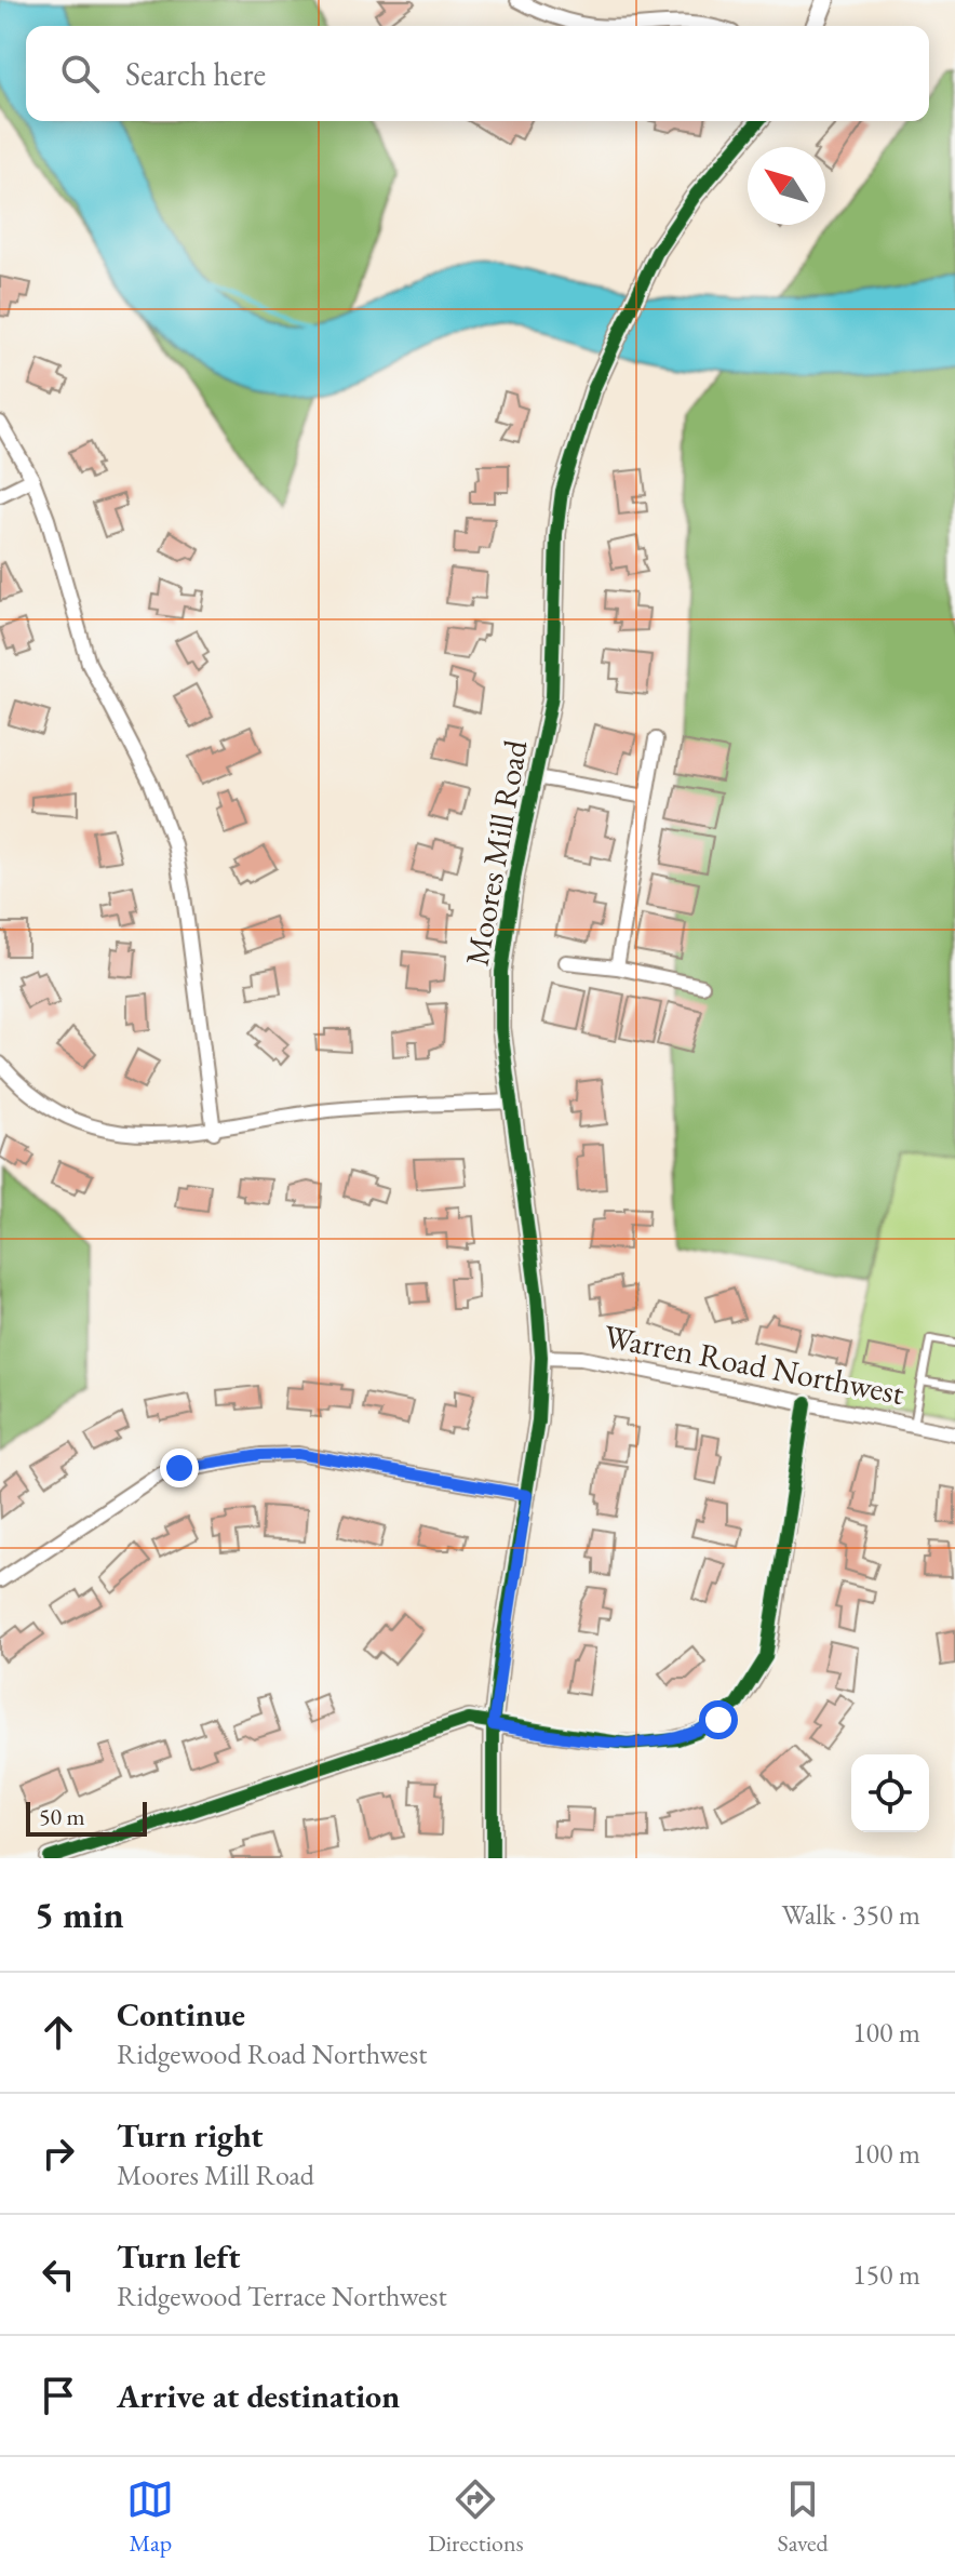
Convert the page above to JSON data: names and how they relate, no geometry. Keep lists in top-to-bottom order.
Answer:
{
  "streets": {
    "street": ["Moores Mill Road", "Warren Road Northwest"]
  },
  "crossings": [
    ["Moores Mill Road", "Warren Road Northwest"]
  ],
  "scale_bar": "50 m",
  "north": "top left",
  "page": {
    "search": "Search here",
    "scale": "50 m",
    "heading": ["5 min", "Walk · 350 m"],
    "list": [
      ["Continue", "Ridgewood Road Northwest", "100 m"],
      ["Turn right", "Moores Mill Road", "100 m"],
      ["Turn left", "Ridgewood Terrace Northwest", "150 m"],
      "Arrive at destination"
    ],
    "nav": ["Map", "Directions", "Saved"]
  }
}
